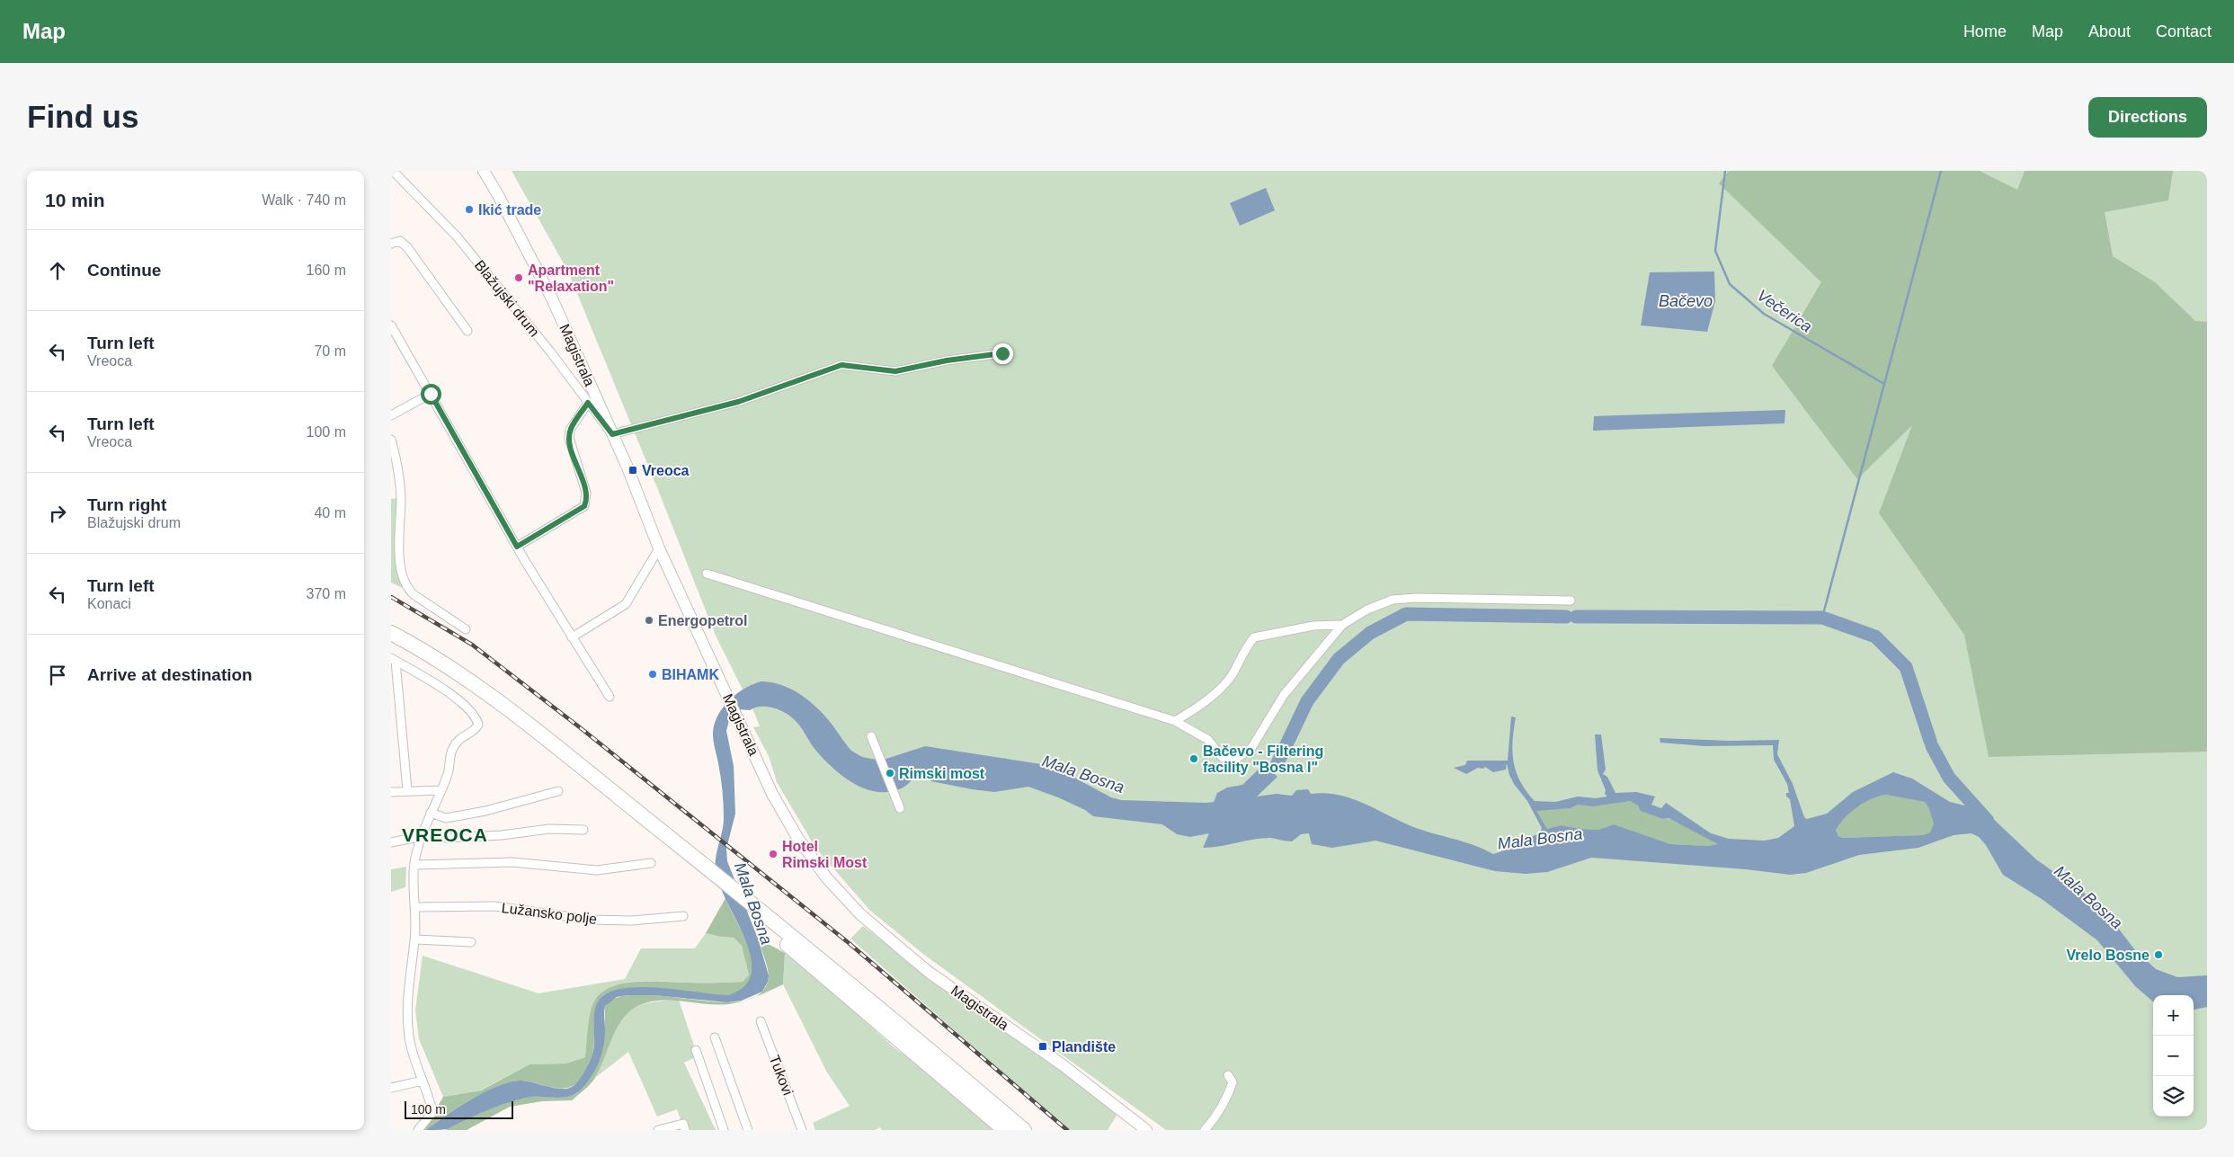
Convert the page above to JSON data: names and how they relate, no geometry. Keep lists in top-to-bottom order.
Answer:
{
  "streets": {
    "main road": ["Magistrala"],
    "street": ["Blažujski drum", "Lužansko polje", "Tukovi"]
  },
  "crossings": [
    ["Blažujski drum", "Magistrala"]
  ],
  "districts": ["VREOCA"],
  "water": ["Bačevo", "Večerica", "Mala Bosna"],
  "places": {
    "other": [
      "Ikić trade",
      "Apartment \"Relaxation\"",
      "Energopetrol",
      "BIHAMK",
      "Bačevo - Filtering facility \"Bosna I\"",
      "Rimski most",
      "Hotel Rimski Most",
      "Vrelo Bosne"
    ],
    "transit": ["Vreoca", "Plandište"]
  },
  "scale_bar": "100 m",
  "page": {
    "header": "Map",
    "nav": [
      "Home",
      "Map",
      "About",
      "Contact"
    ],
    "buttons": "Directions",
    "title": "Find us",
    "heading": ["10 min", "Walk · 740 m"],
    "list": [
      ["Continue", "160 m"],
      ["Turn left", "Vreoca", "70 m"],
      ["Turn left", "Vreoca", "100 m"],
      ["Turn right", "Blažujski drum", "40 m"],
      ["Turn left", "Konaci", "370 m"],
      "Arrive at destination"
    ],
    "map_buttons": ["+", "−"],
    "scale": "100 m"
  }
}
